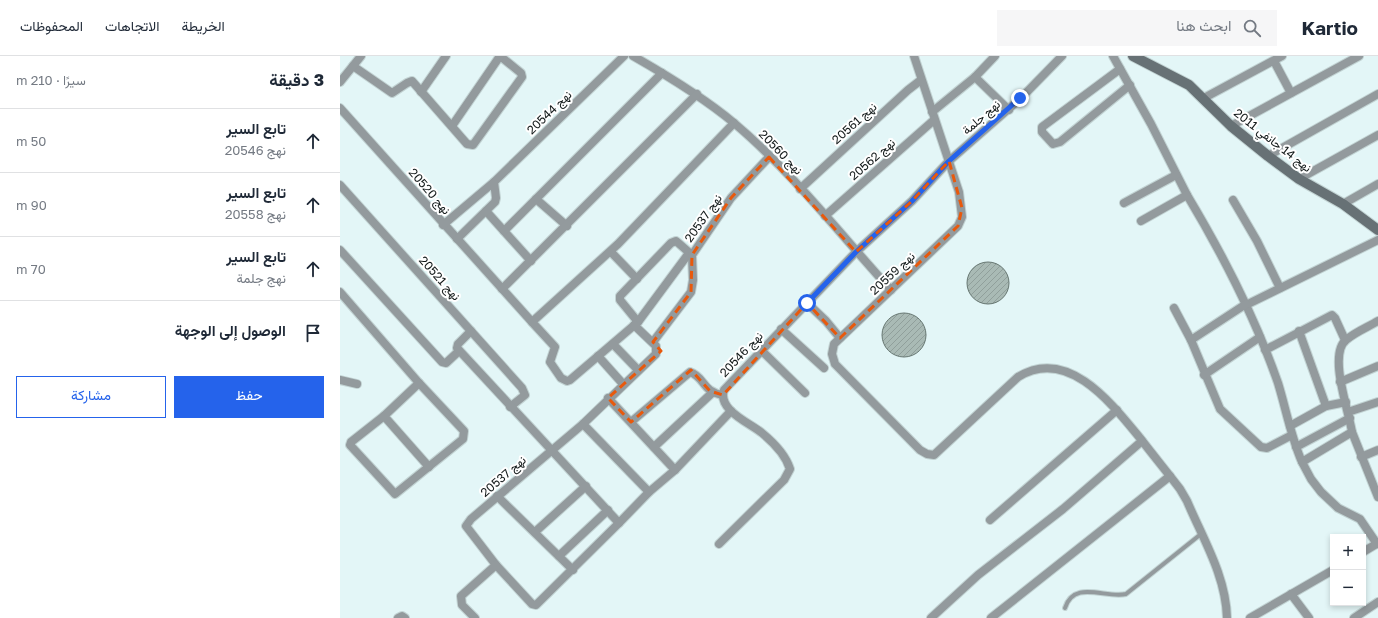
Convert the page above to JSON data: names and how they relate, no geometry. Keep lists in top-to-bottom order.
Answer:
{
  "streets": {
    "street": [
      "نهج 20544",
      "نهج جلمة",
      "نهج 20561",
      "نهج 14 جانفي 2011",
      "نهج 20560",
      "نهج 20562",
      "نهج 20520",
      "نهج 20537",
      "نهج 20559",
      "نهج 20521",
      "نهج 20546"
    ]
  },
  "crossings": [
    ["نهج 20544", "نهج 20520"],
    ["نهج جلمة", "نهج 20560"],
    ["نهج جلمة", "نهج 20559"],
    ["نهج جلمة", "نهج 20546"],
    ["نهج 20561", "نهج 20560"],
    ["نهج 20560", "نهج 20562"],
    ["نهج 20560", "نهج 20537"],
    ["نهج 20560", "نهج 20559"],
    ["نهج 20560", "نهج 20546"]
  ],
  "page": {
    "header": "Kartio",
    "search": "ابحث هنا",
    "nav": ["الخريطة", "الاتجاهات", "المحفوظات"],
    "heading": ["3 دقيقة", "سيرًا · 210 m"],
    "list": [
      ["تابع السير", "نهج 20546", "50 m"],
      ["تابع السير", "نهج 20558", "90 m"],
      ["تابع السير", "نهج جلمة", "70 m"],
      "الوصول إلى الوجهة"
    ],
    "buttons": ["حفظ", "مشاركة"],
    "map_buttons": ["+", "−"]
  }
}
